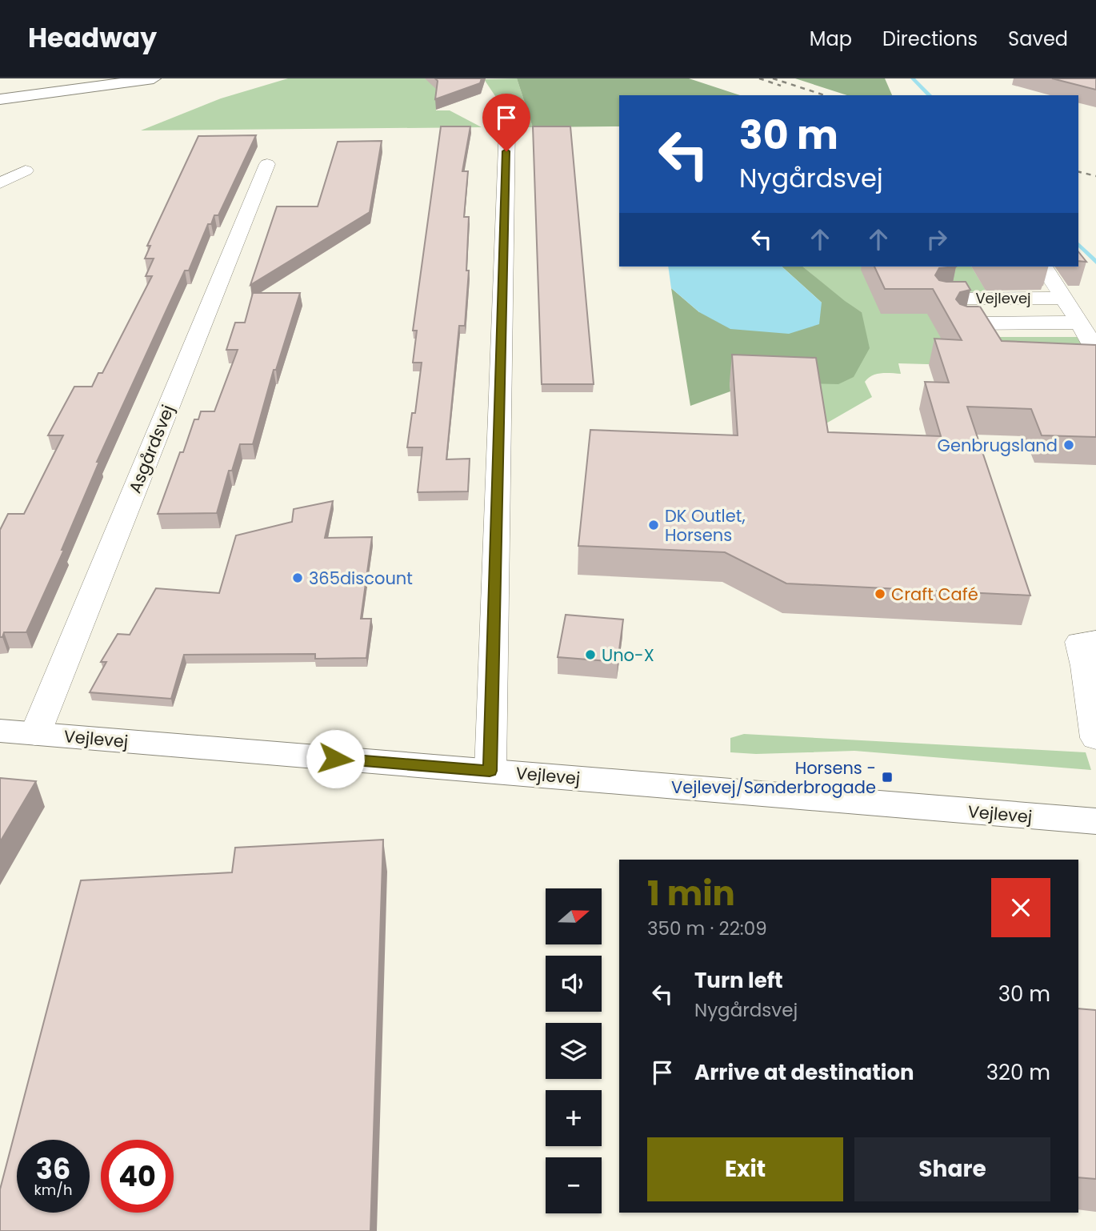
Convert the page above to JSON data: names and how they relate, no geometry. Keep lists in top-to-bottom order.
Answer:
{
  "streets": {
    "street": ["Vejlevej", "Asgårdsvej"]
  },
  "crossings": [
    ["Vejlevej", "Asgårdsvej"]
  ],
  "places": {
    "other": [
      "Genbrugsland",
      "DK Outlet, Horsens",
      "365discount",
      "Craft Café",
      "Uno-X"
    ],
    "transit": ["Horsens - Vejlevej/Sønderbrogade"]
  },
  "north": "right",
  "page": {
    "header": "Headway",
    "nav": ["Map", "Directions", "Saved"],
    "turn": ["30 m", "Nygårdsvej"],
    "heading": ["1 min", "350 m · 22:09"],
    "map_buttons": ["+", "−"],
    "list": [
      {
        "name": "Turn left",
        "note": "Nygårdsvej",
        "value": "30 m"
      },
      {
        "name": "Arrive at destination",
        "value": "320 m"
      }
    ],
    "buttons": ["Exit", "Share"],
    "speed": "36 km/h",
    "limit": "40"
  }
}
